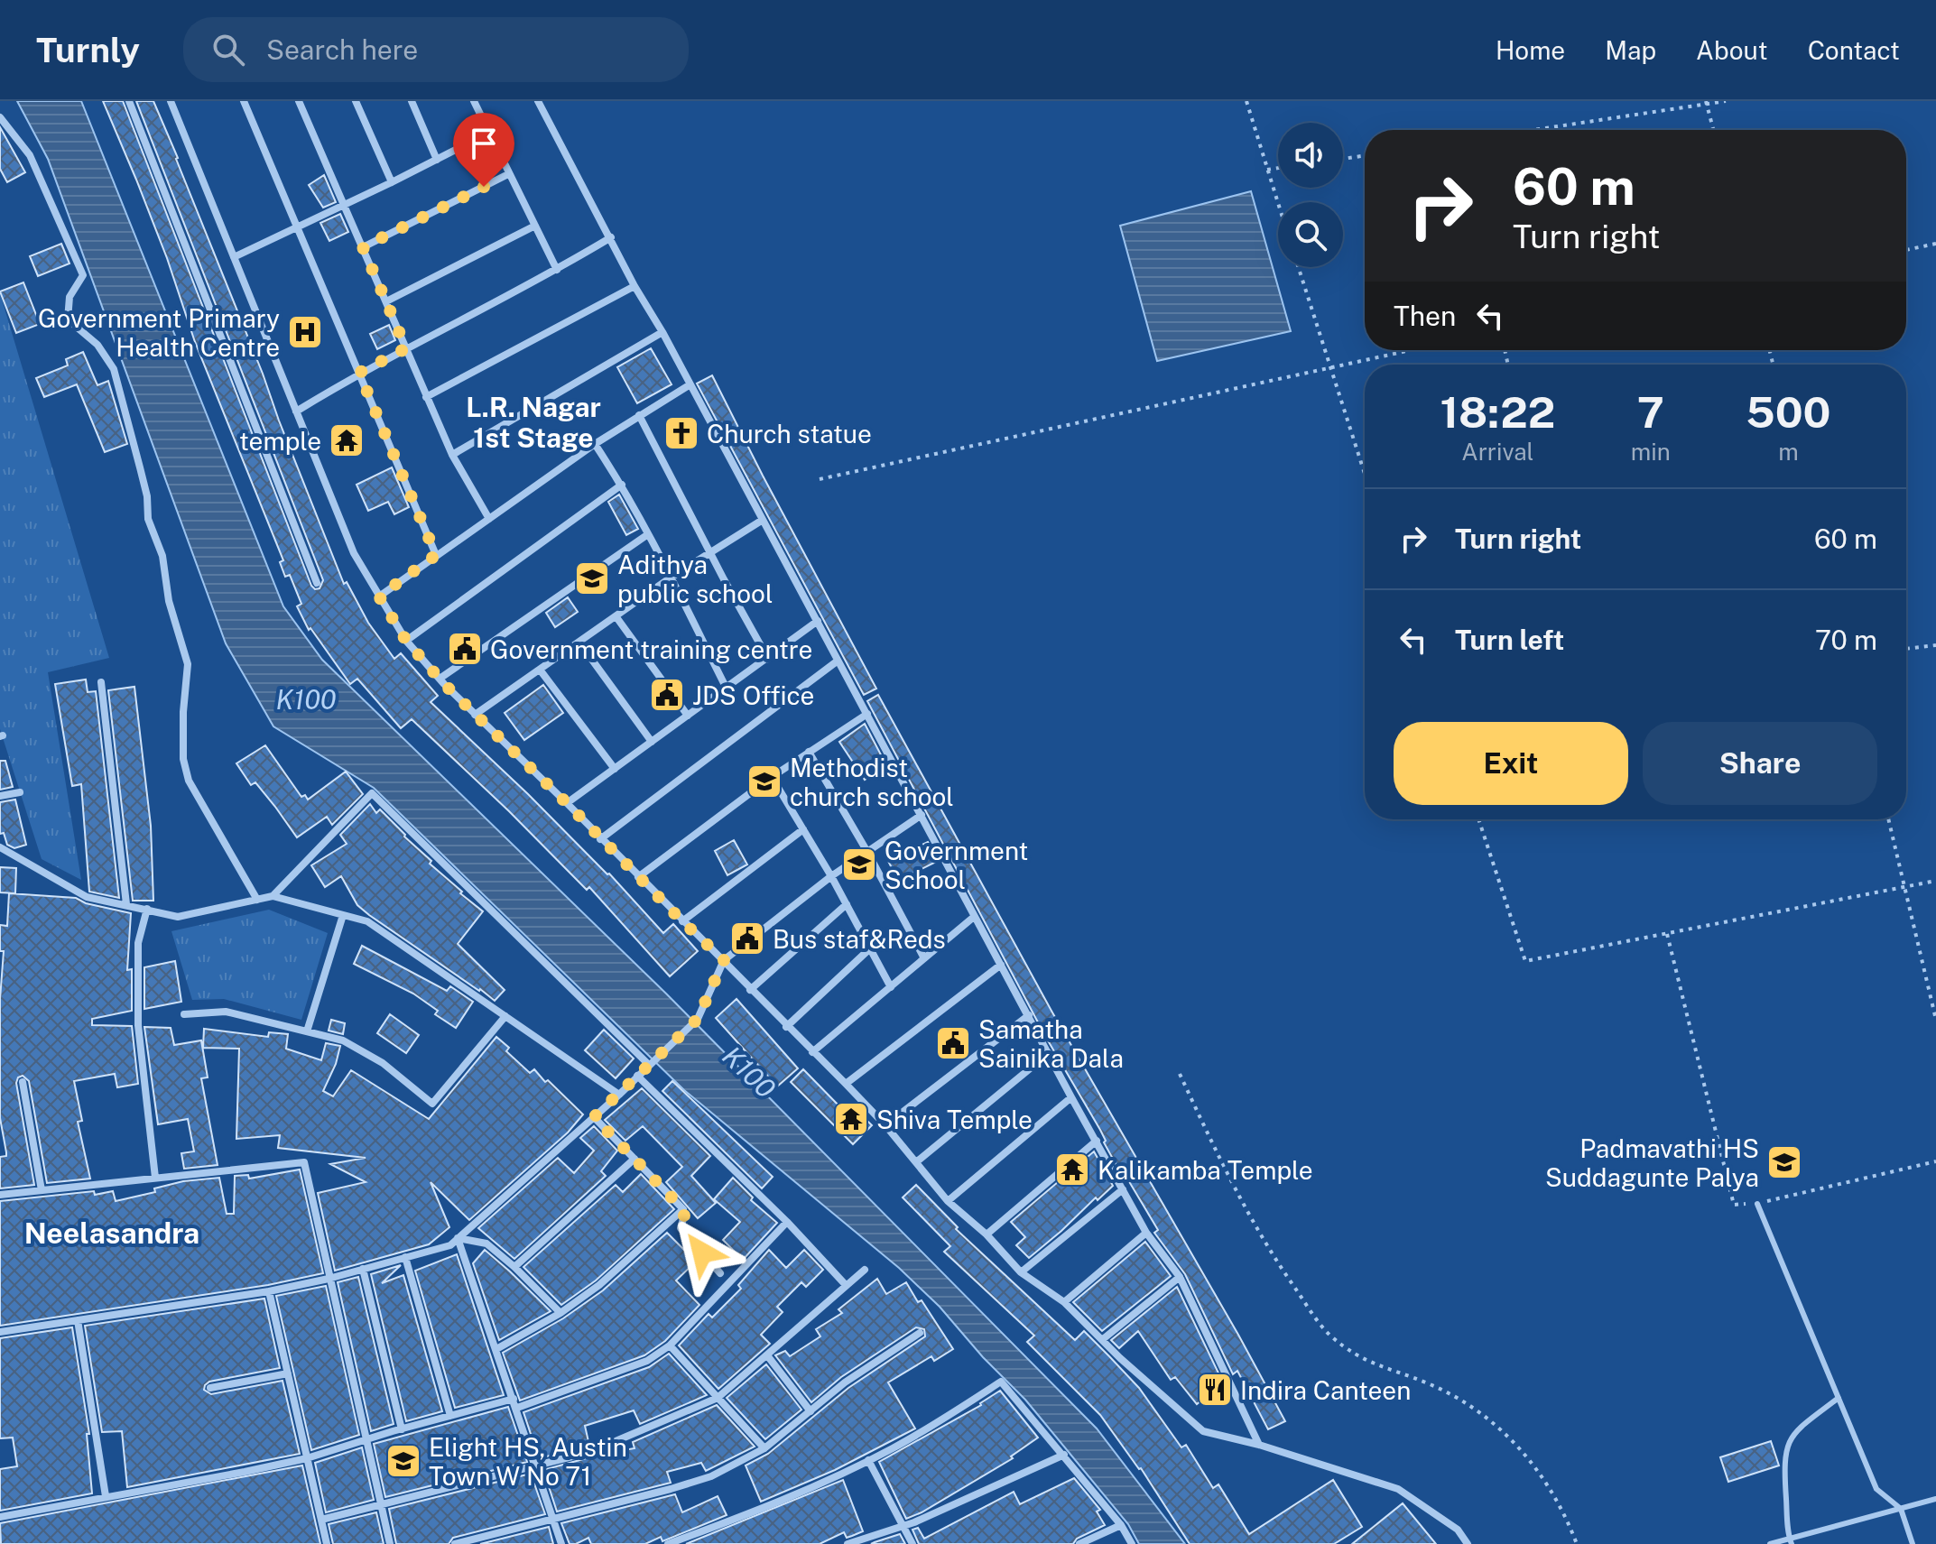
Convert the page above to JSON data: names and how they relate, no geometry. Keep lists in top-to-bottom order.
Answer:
{
  "districts": ["L.R. Nagar 1st Stage", "Neelasandra"],
  "water": ["K100"],
  "places": {
    "hospital": ["Government Primary Health Centre"],
    "church": ["Church statue"],
    "temple": ["temple", "Shiva Temple", "Kalikamba Temple"],
    "school or university": [
      "Adithya public school",
      "Methodist church school",
      "Government School",
      "Padmavathi HS Suddagunte Palya",
      "Elight HS, Austin Town W No 71"
    ],
    "public building": [
      "Government training centre",
      "JDS Office",
      "Bus staf&Reds",
      "Samatha Sainika Dala"
    ],
    "restaurant": ["Indira Canteen"]
  },
  "page": {
    "header": "Turnly",
    "search": "Search here",
    "nav": [
      "Home",
      "Map",
      "About",
      "Contact"
    ],
    "turn": ["60 m", "Turn right"],
    "then": "Then",
    "eta": [
      "18:22",
      "Arrival",
      "7",
      "min",
      "500",
      "m"
    ],
    "list": [
      {
        "name": "Turn right",
        "value": "60 m"
      },
      {
        "name": "Turn left",
        "value": "70 m"
      }
    ],
    "buttons": ["Exit", "Share"]
  }
}
